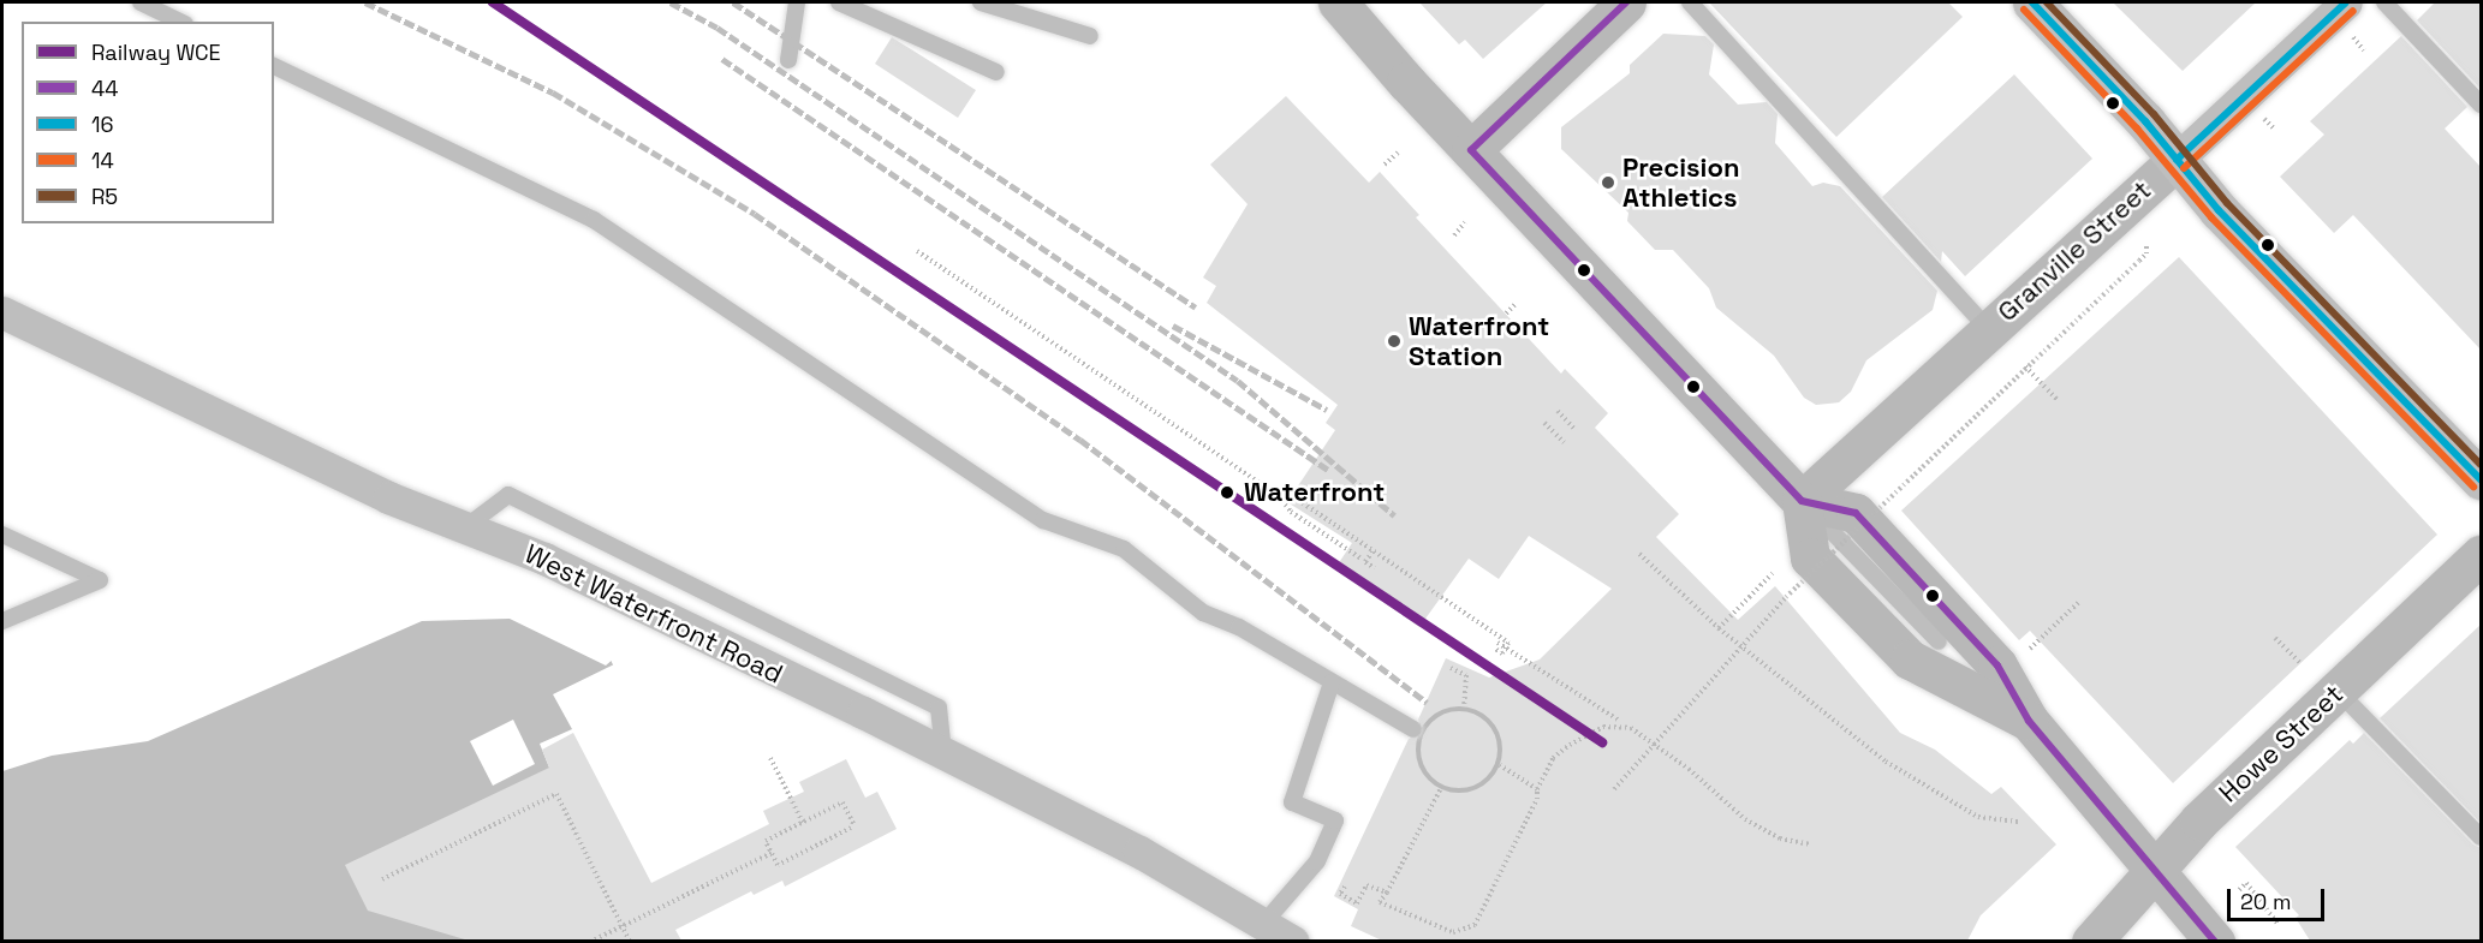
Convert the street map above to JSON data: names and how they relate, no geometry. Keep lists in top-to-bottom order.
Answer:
{
  "streets": {
    "main road": ["Granville Street", "Howe Street"],
    "street": ["West Waterfront Road"]
  },
  "places": ["Precision Athletics", "Waterfront Station", "Waterfront"],
  "lines": [
    "rail line WCE",
    "transit line 44",
    "transit line 16",
    "transit line R5",
    "transit line 14"
  ],
  "legend": [
    "Railway WCE",
    "44",
    "16",
    "14",
    "R5"
  ],
  "scale_bar": "20 m"
}
